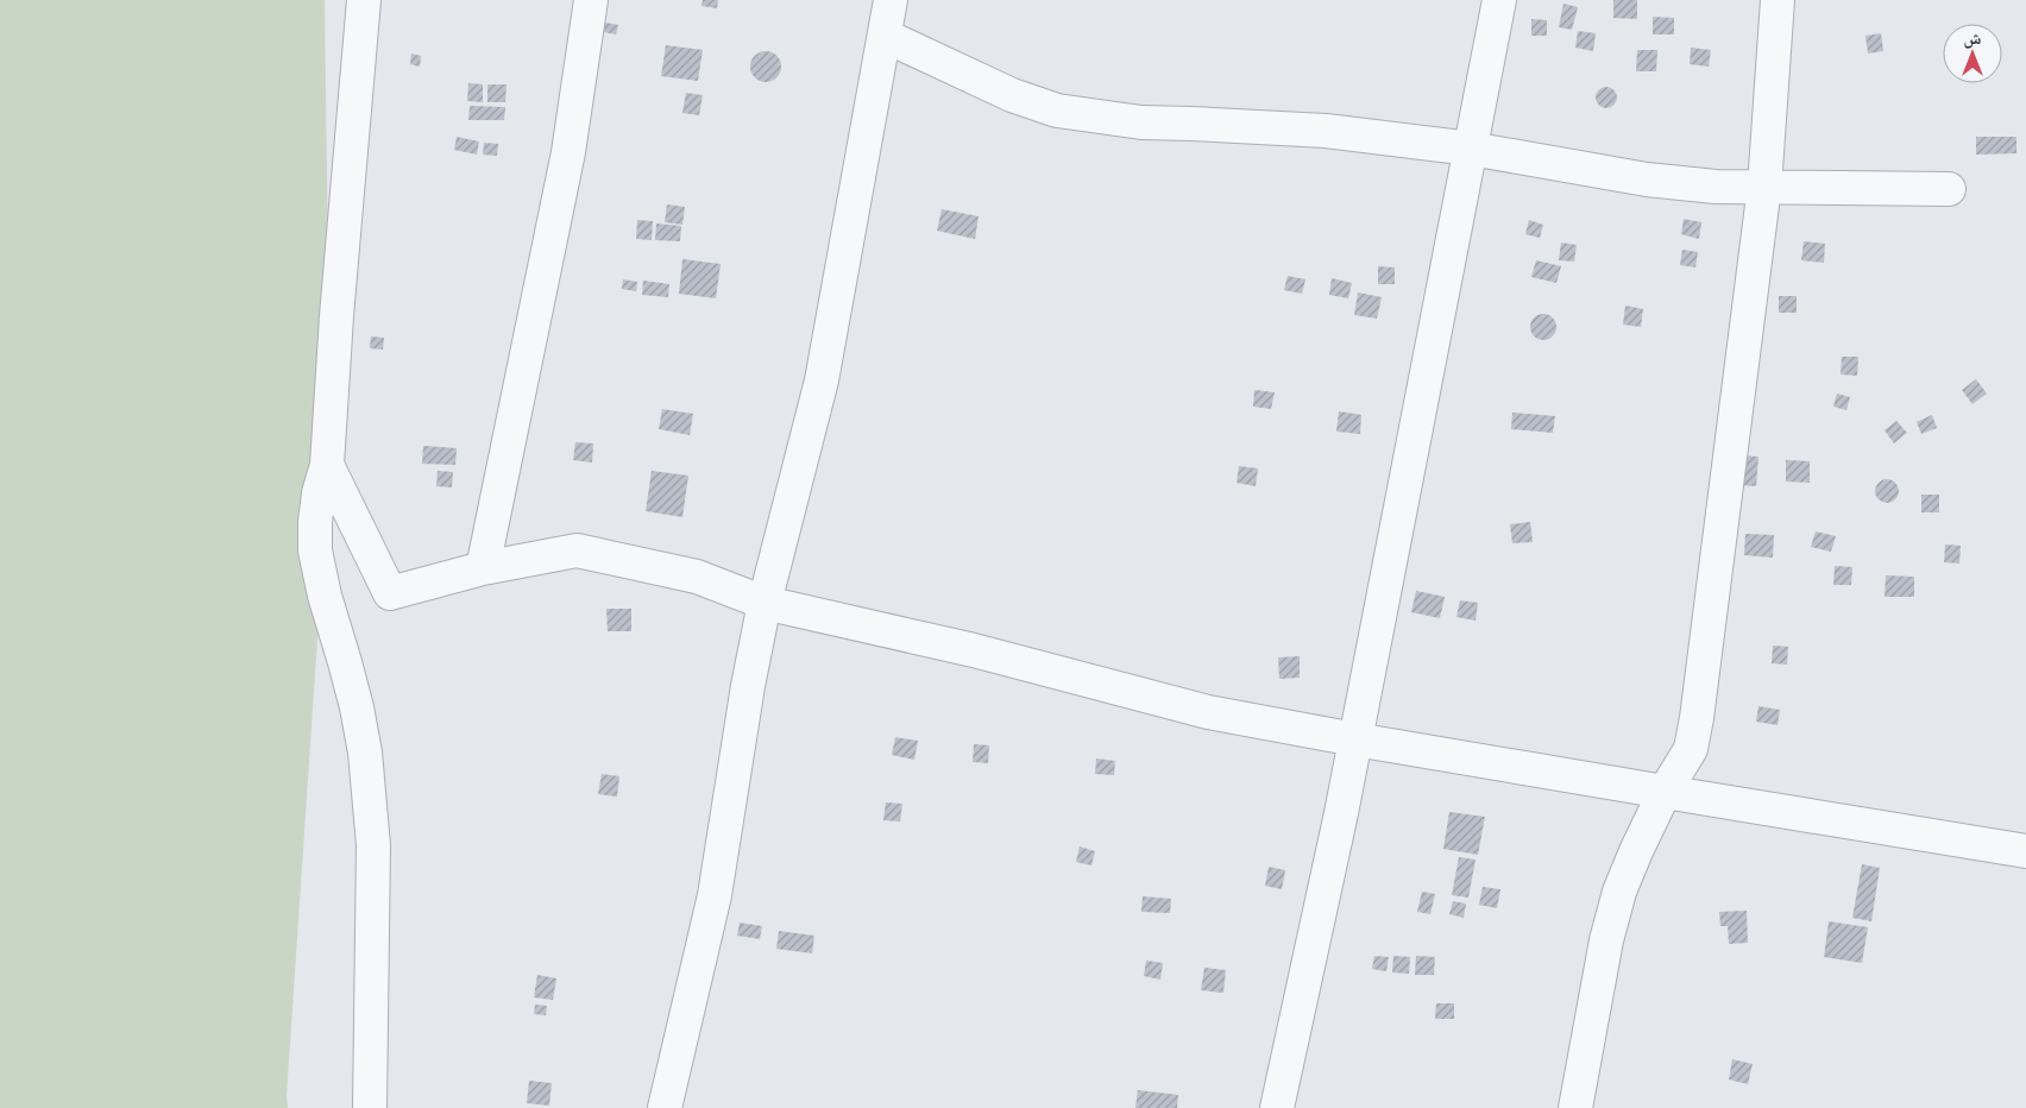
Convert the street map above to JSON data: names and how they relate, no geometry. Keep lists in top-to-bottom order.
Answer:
{
  "north": "top"
}
